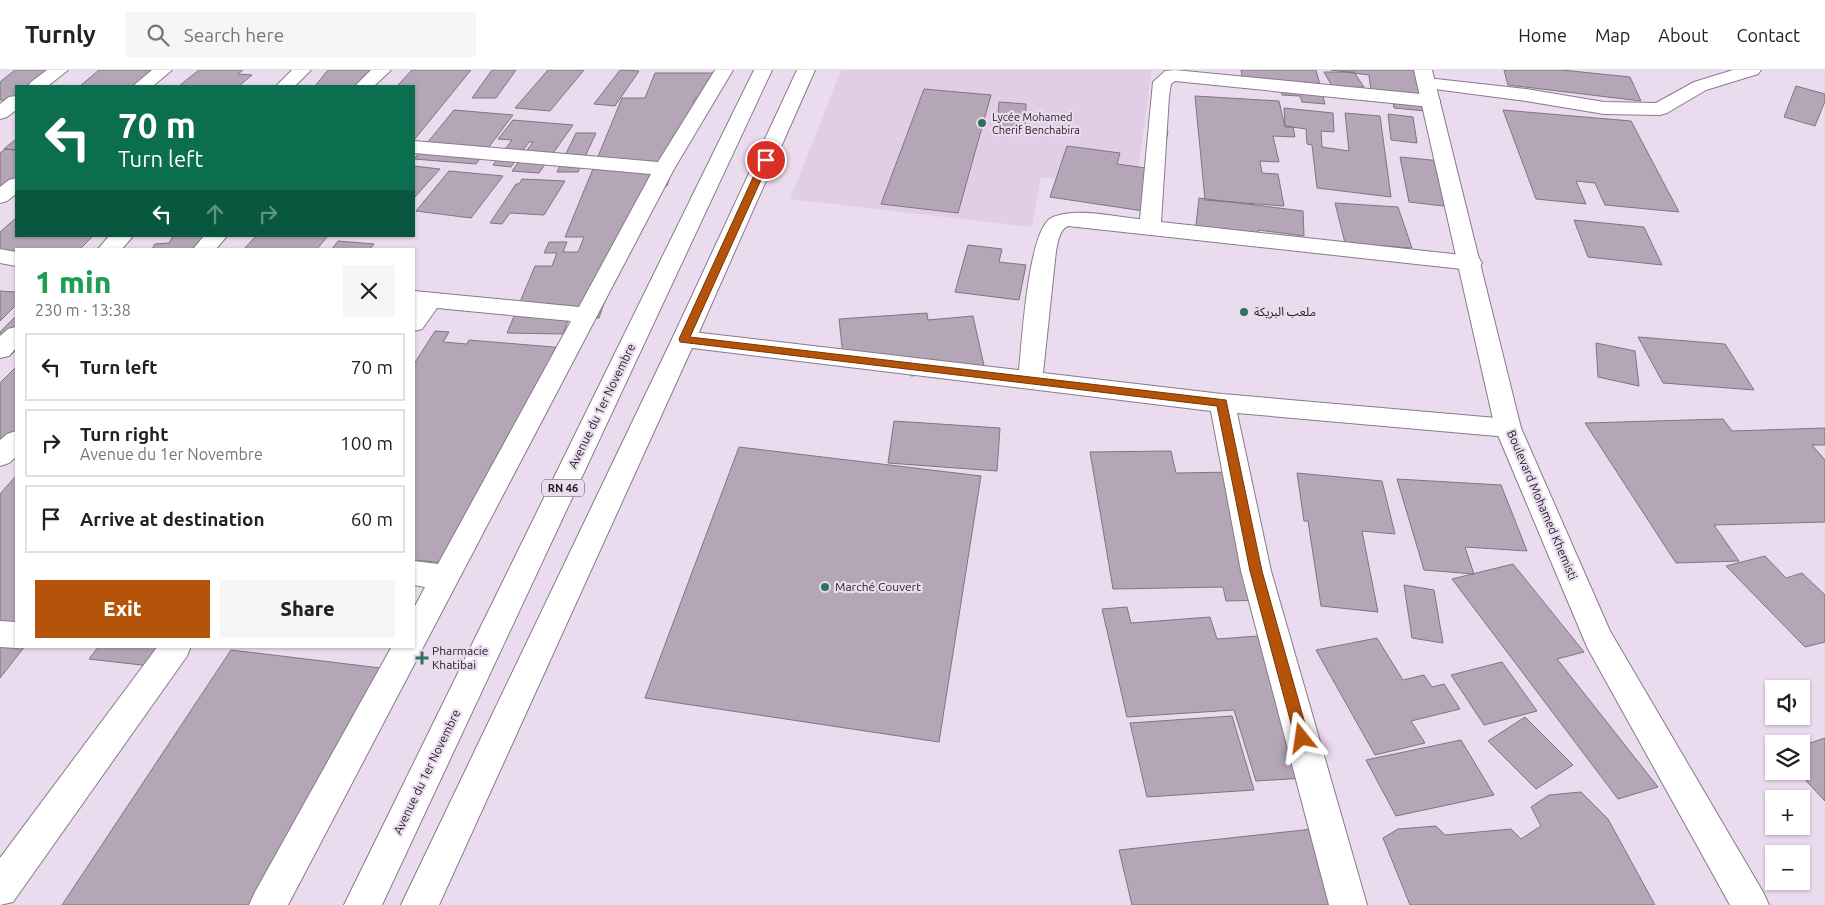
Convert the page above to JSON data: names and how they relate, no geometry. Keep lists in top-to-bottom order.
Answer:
{
  "streets": {
    "street": ["Avenue du 1er Novembre", "RN 46", "Boulevard Mohamed Khemisti"]
  },
  "places": {
    "other": ["Lycée Mohamed Cherif Benchabira", "ملعب البريكة", "Marché Couvert"],
    "health": ["Pharmacie Khatibai"]
  },
  "page": {
    "header": "Turnly",
    "search": "Search here",
    "nav": [
      "Home",
      "Map",
      "About",
      "Contact"
    ],
    "turn": ["70 m", "Turn left"],
    "heading": ["1 min", "230 m · 13:38"],
    "list": [
      {
        "name": "Turn left",
        "value": "70 m"
      },
      {
        "name": "Turn right",
        "note": "Avenue du 1er Novembre",
        "value": "100 m"
      },
      {
        "name": "Arrive at destination",
        "value": "60 m"
      }
    ],
    "buttons": ["Exit", "Share"],
    "map_buttons": ["+", "−"]
  }
}
